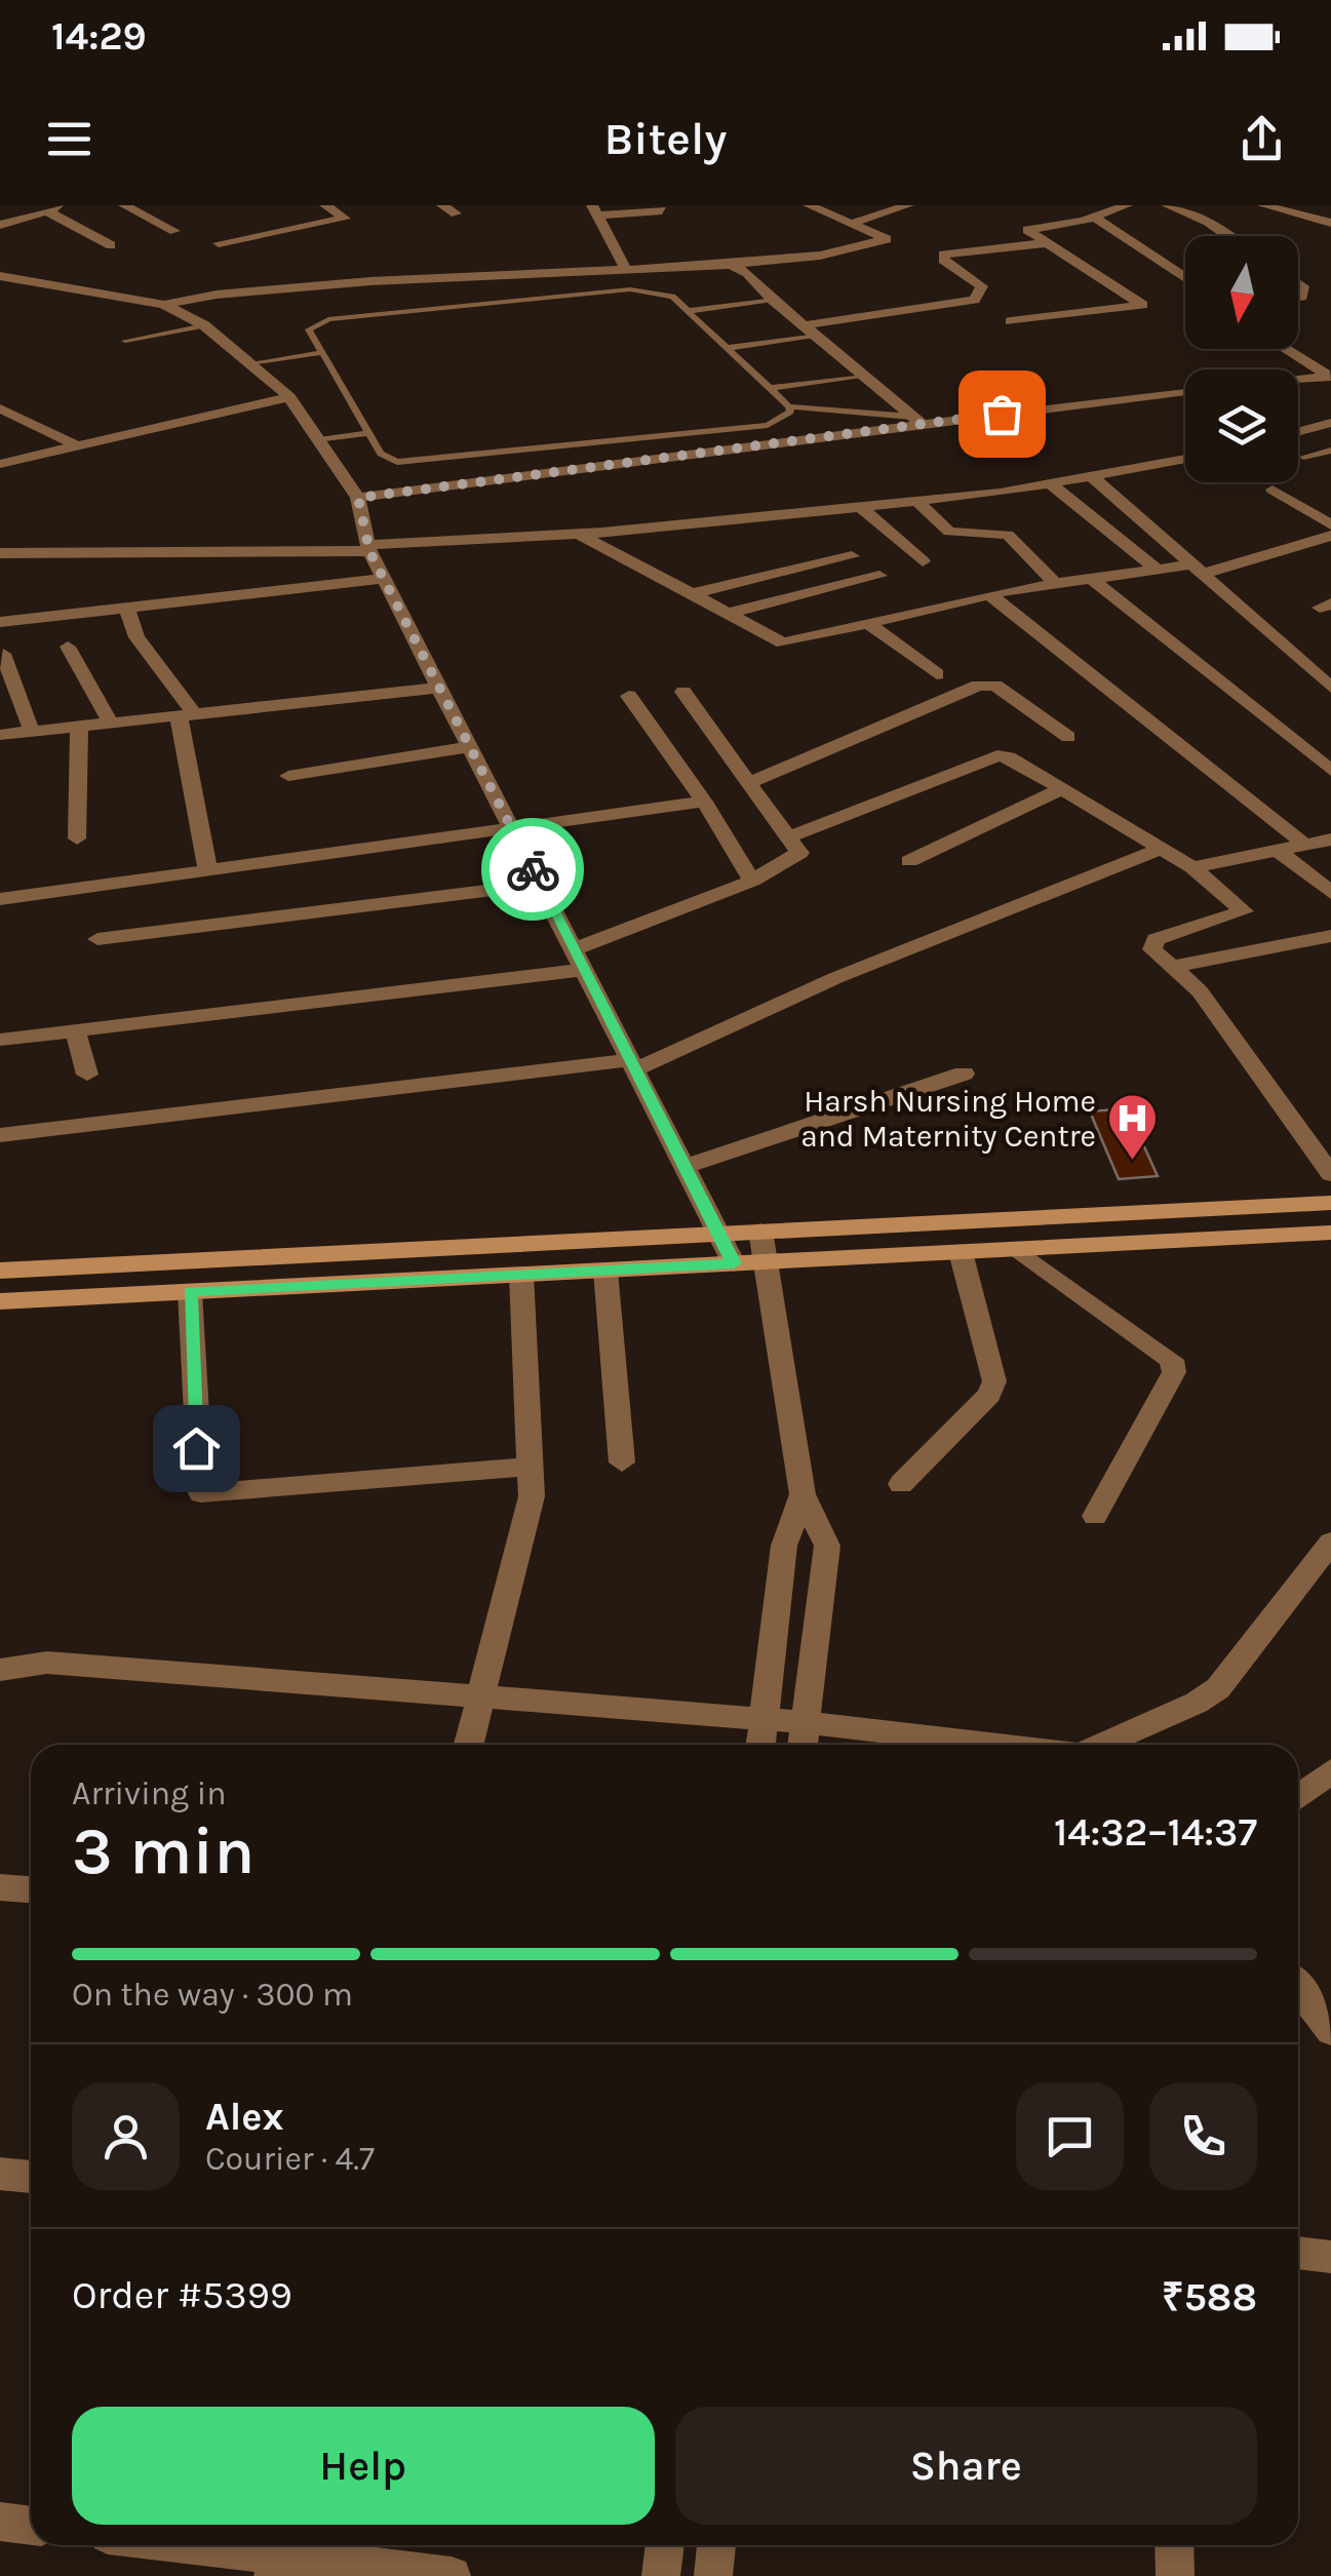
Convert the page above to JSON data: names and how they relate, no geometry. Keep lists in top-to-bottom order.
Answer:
{
  "places": {
    "hospital": ["Harsh Nursing Home and Maternity Centre"]
  },
  "north": "bottom",
  "page": {
    "status": "14:29",
    "header": "Bitely",
    "heading": ["3 min", "Arriving in", "14:32–14:37"],
    "panel": [
      "Alex",
      "Courier · 4.7",
      "Order #5399",
      "₹588"
    ],
    "bar": "On the way · 300 m",
    "buttons": ["Help", "Share"]
  }
}
